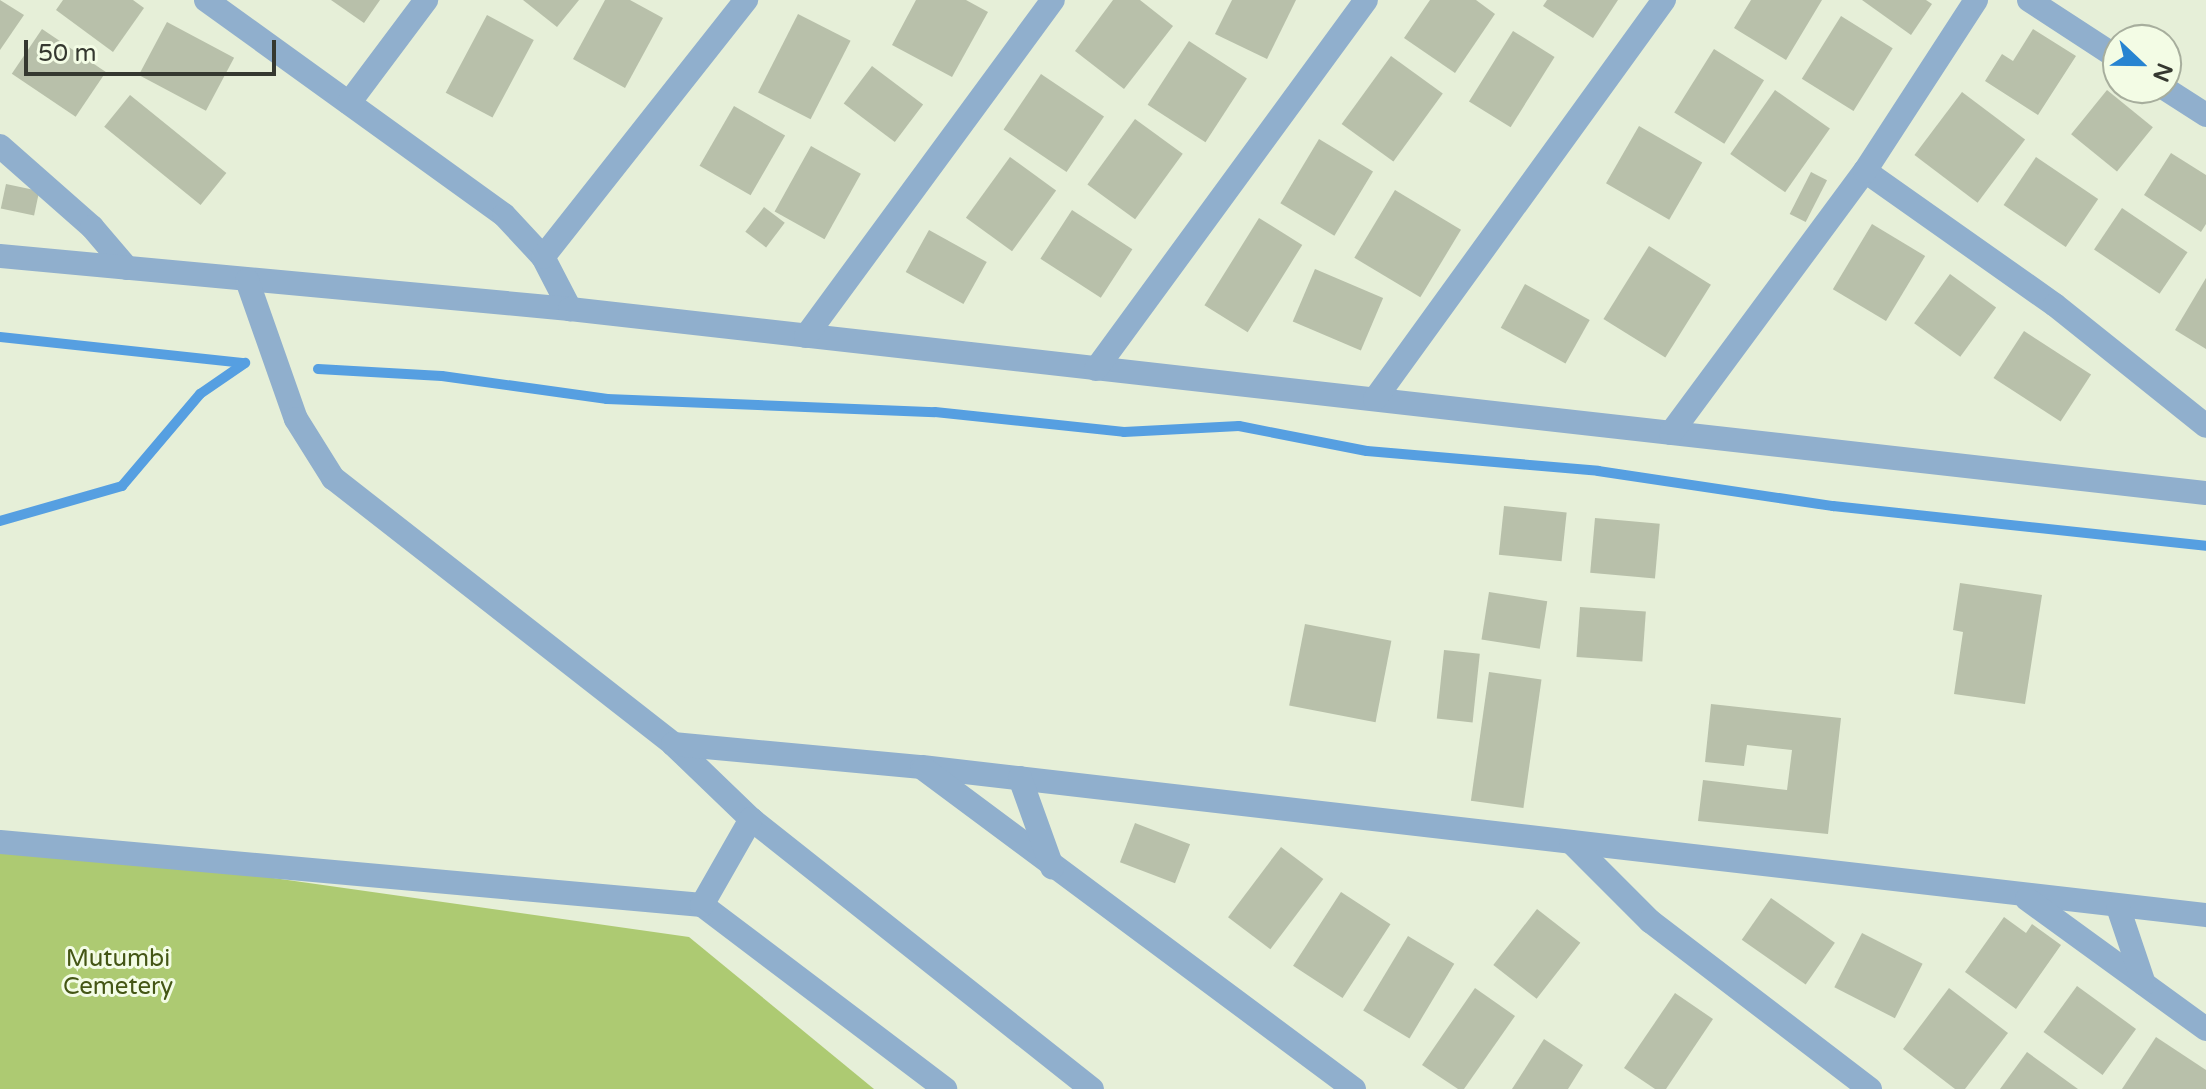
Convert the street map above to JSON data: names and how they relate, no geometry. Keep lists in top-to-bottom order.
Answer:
{
  "parks": ["Mutumbi Cemetery"],
  "scale_bar": "50 m",
  "north": "right"
}
